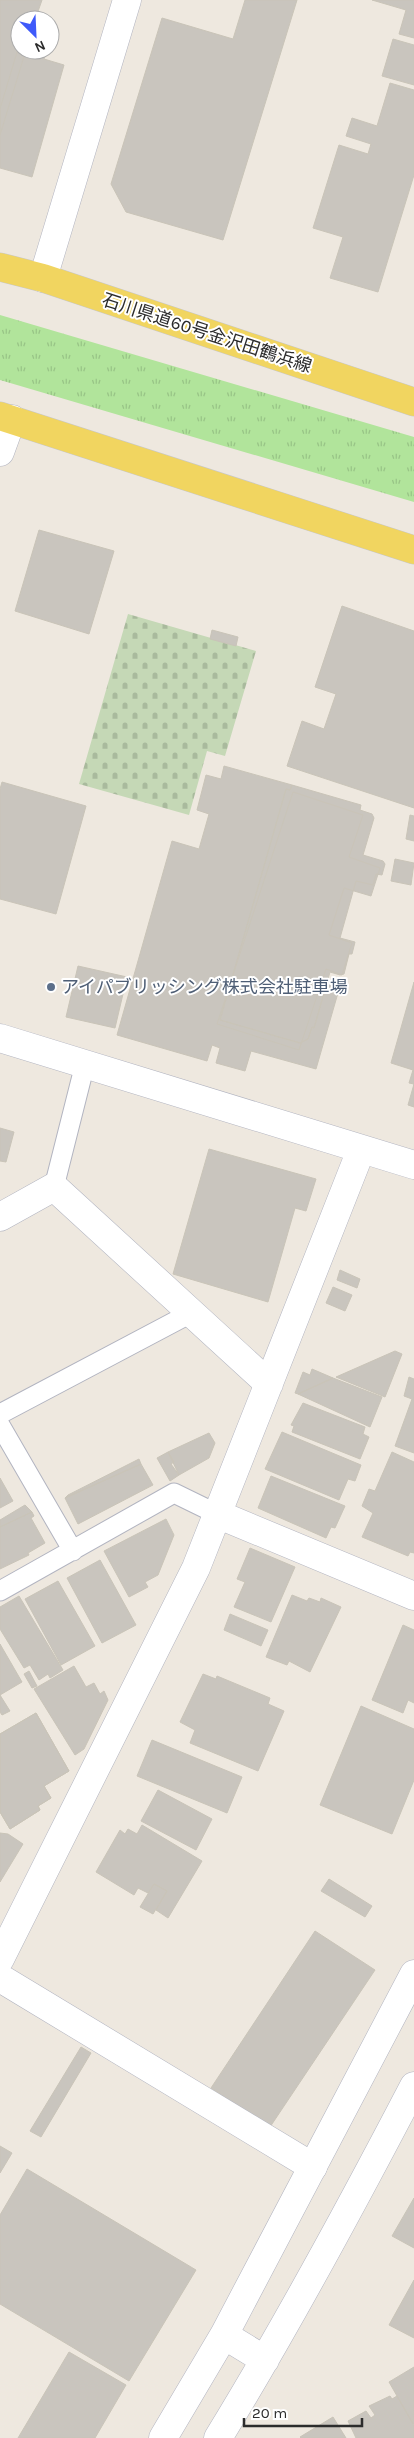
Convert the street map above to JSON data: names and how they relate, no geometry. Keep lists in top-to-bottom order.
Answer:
{
  "streets": {
    "main road": ["石川県道60号金沢田鶴浜線"]
  },
  "places": ["アイパブリッシング株式会社駐車場"],
  "scale_bar": "20 m",
  "north": "bottom right"
}
